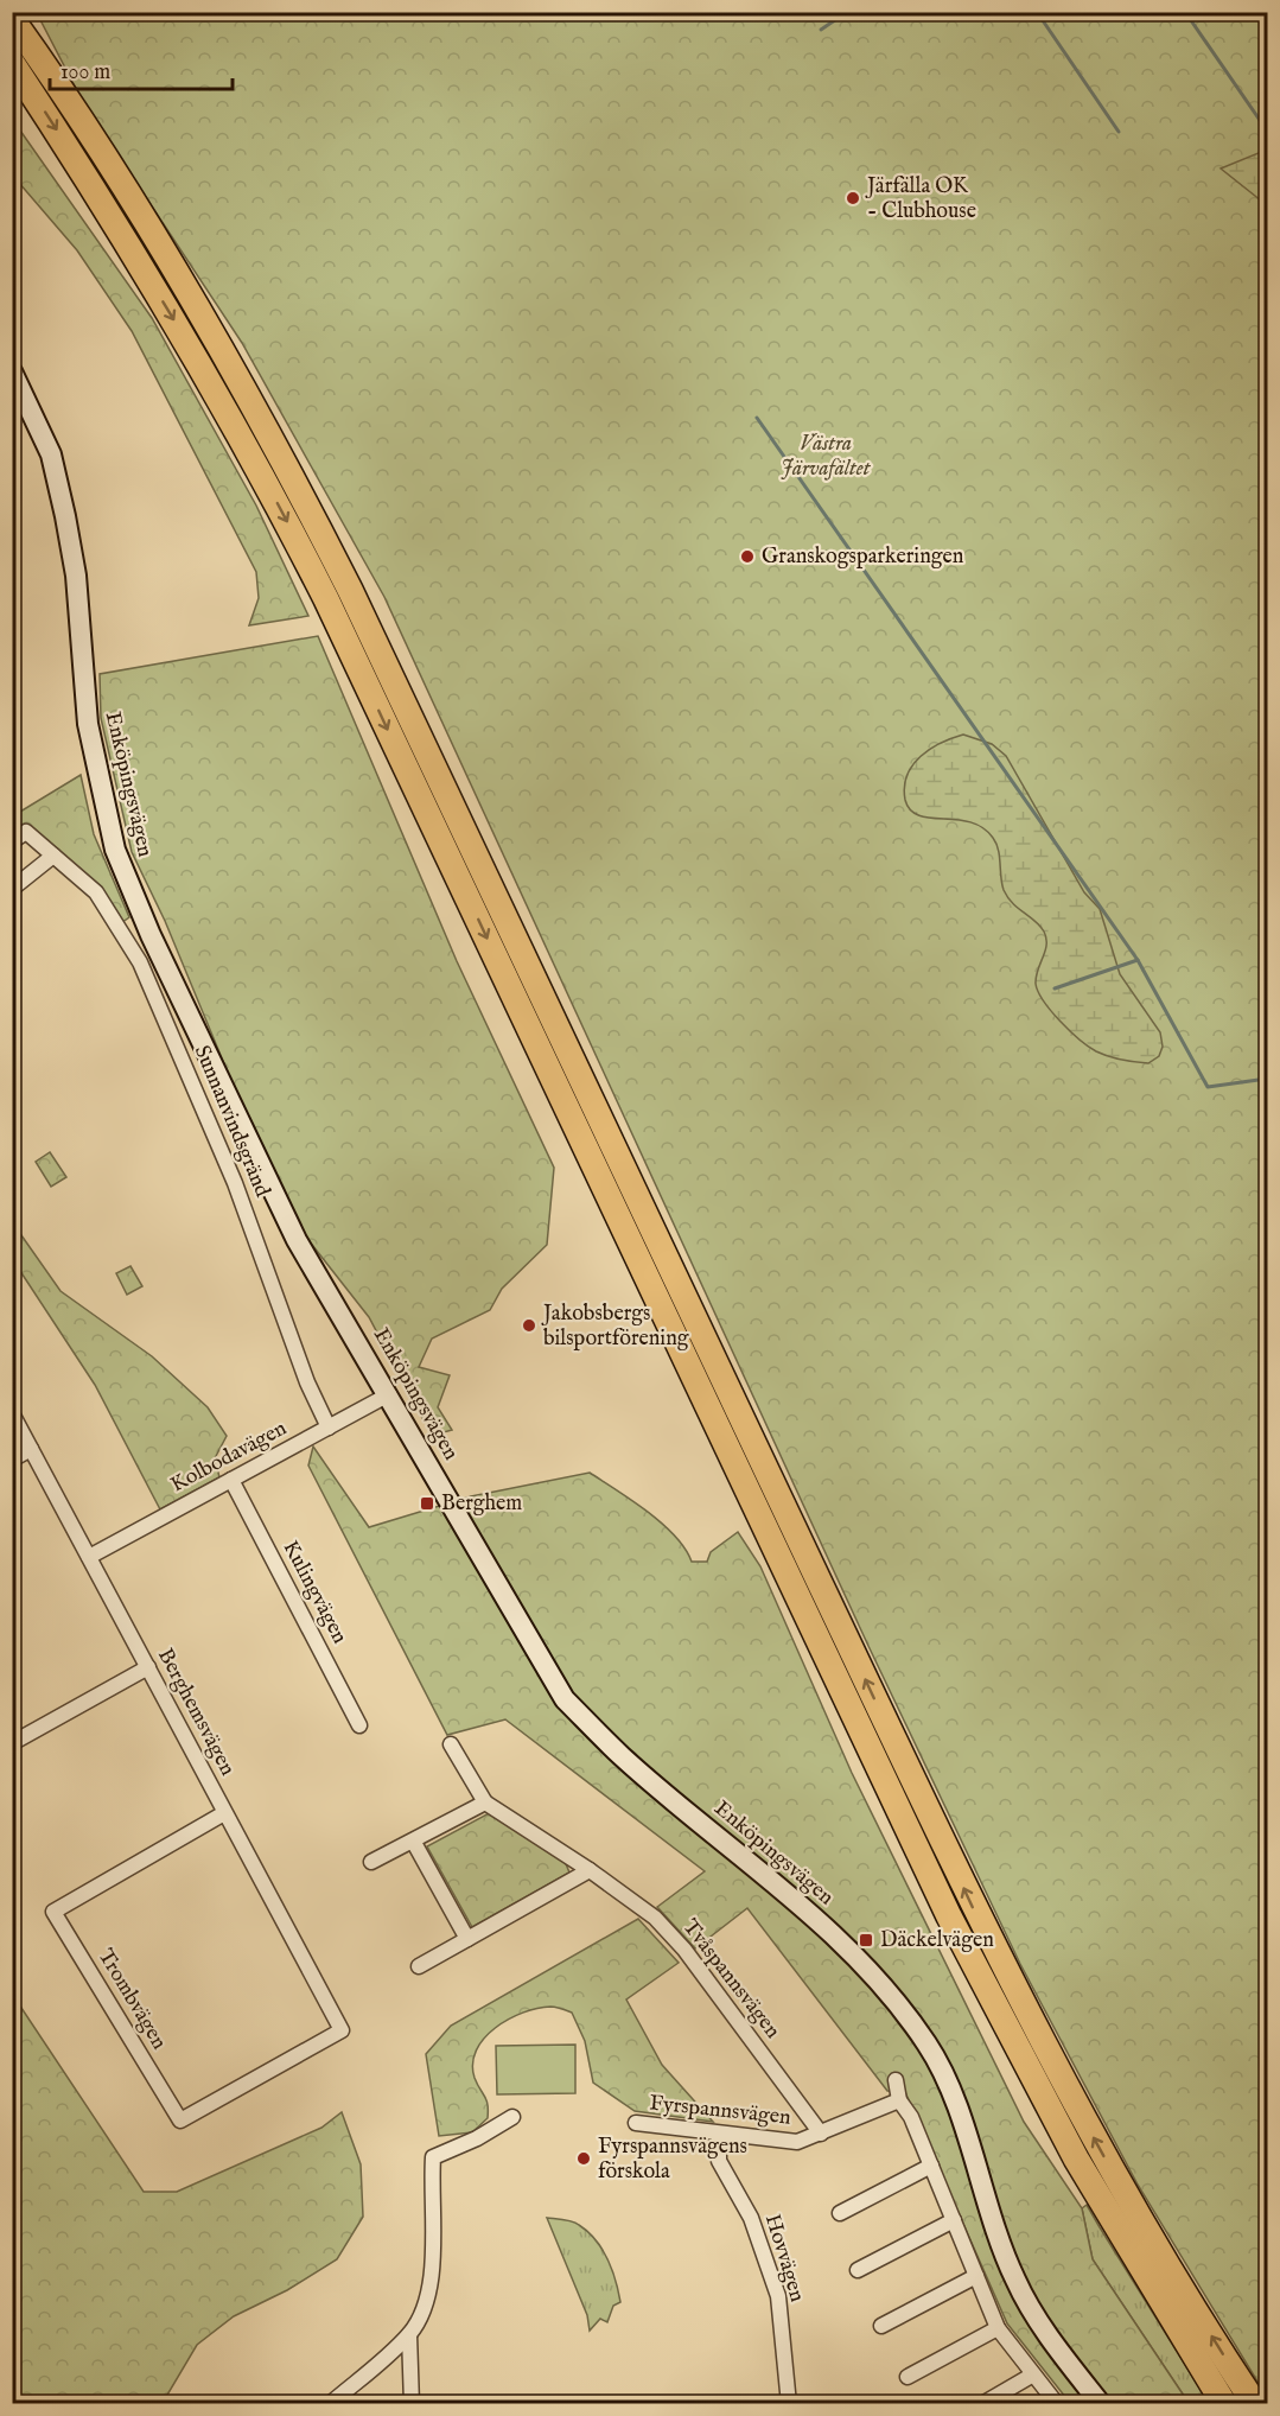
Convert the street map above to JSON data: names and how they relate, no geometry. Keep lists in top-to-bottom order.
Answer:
{
  "streets": {
    "street": [
      "Enköpingsvägen",
      "Sunnanvindsgränd",
      "Kolbodavägen",
      "Kulingvägen",
      "Berghemsvägen",
      "Tvåspannsvägen",
      "Trombvägen",
      "Fyrspannsvägen",
      "Hovvägen"
    ]
  },
  "crossings": [
    ["Enköpingsvägen", "Kolbodavägen"],
    ["Sunnanvindsgränd", "Kolbodavägen"],
    ["Kolbodavägen", "Kulingvägen"],
    ["Kolbodavägen", "Berghemsvägen"],
    ["Berghemsvägen", "Trombvägen"],
    ["Tvåspannsvägen", "Fyrspannsvägen"],
    ["Fyrspannsvägen", "Hovvägen"]
  ],
  "parks": ["Västra Järvafältet"],
  "places": {
    "other": [
      "Järfälla OK - Clubhouse",
      "Granskogsparkeringen",
      "Jakobsbergs bilsportförening",
      "Fyrspannsvägens förskola"
    ],
    "transit": ["Berghem", "Däckelvägen"]
  },
  "scale_bar": "100 m"
}
